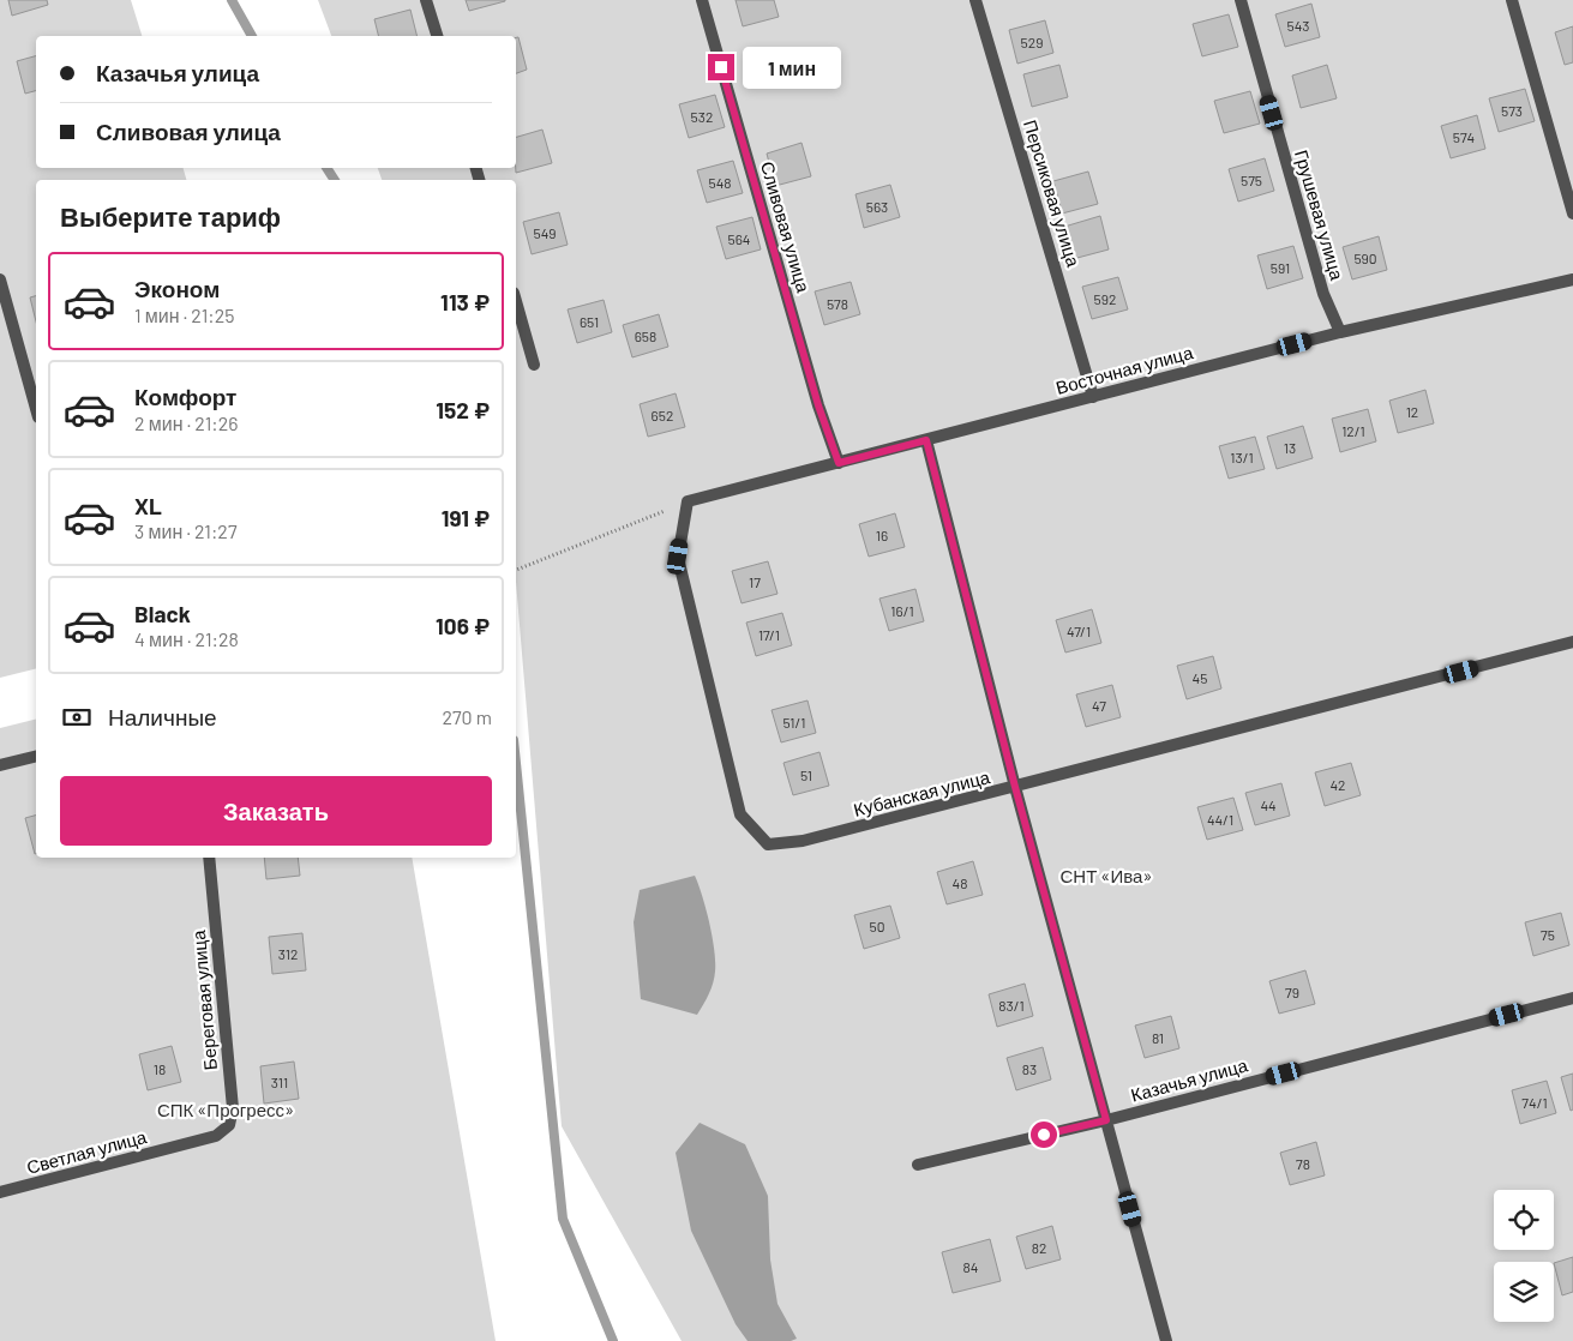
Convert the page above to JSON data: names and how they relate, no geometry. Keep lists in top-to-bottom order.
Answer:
{
  "streets": {
    "street": [
      "Персиковая улица",
      "Грушевая улица",
      "Сливовая улица",
      "Восточная улица",
      "Кубанская улица",
      "Береговая улица",
      "Казачья улица",
      "Светлая улица"
    ]
  },
  "crossings": [
    ["Персиковая улица", "Восточная улица"],
    ["Грушевая улица", "Восточная улица"],
    ["Сливовая улица", "Восточная улица"],
    ["Восточная улица", "Кубанская улица"],
    ["Береговая улица", "Светлая улица"]
  ],
  "parks": ["СНТ «Ива»", "СПК «Прогресс»"],
  "house_numbers": [
    "543",
    "529",
    "573",
    "532",
    "574",
    "575",
    "548",
    "563",
    "549",
    "564",
    "590",
    "591",
    "592",
    "578",
    "651",
    "658",
    "12",
    "652",
    "12/1",
    "13",
    "13/1",
    "16",
    "17",
    "16/1",
    "47/1",
    "17/1",
    "45",
    "47",
    "51/1",
    "51",
    "42",
    "44",
    "44/1",
    "48",
    "50",
    "75",
    "312",
    "79",
    "83/1",
    "81",
    "18",
    "83",
    "311",
    "74/1",
    "78",
    "82",
    "84"
  ],
  "page": {
    "banner": ["Казачья улица", "Сливовая улица"],
    "bubble": "1 мин",
    "heading": "Выберите тариф",
    "list": [
      {
        "name": "Эконом",
        "note": "1 мин · 21:25",
        "value": "113 ₽"
      },
      {
        "name": "Комфорт",
        "note": "2 мин · 21:26",
        "value": "152 ₽"
      },
      {
        "name": "XL",
        "note": "3 мин · 21:27",
        "value": "191 ₽"
      },
      {
        "name": "Black",
        "note": "4 мин · 21:28",
        "value": "106 ₽"
      }
    ],
    "pay": ["Наличные", "270 m"],
    "buttons": "Заказать"
  }
}
